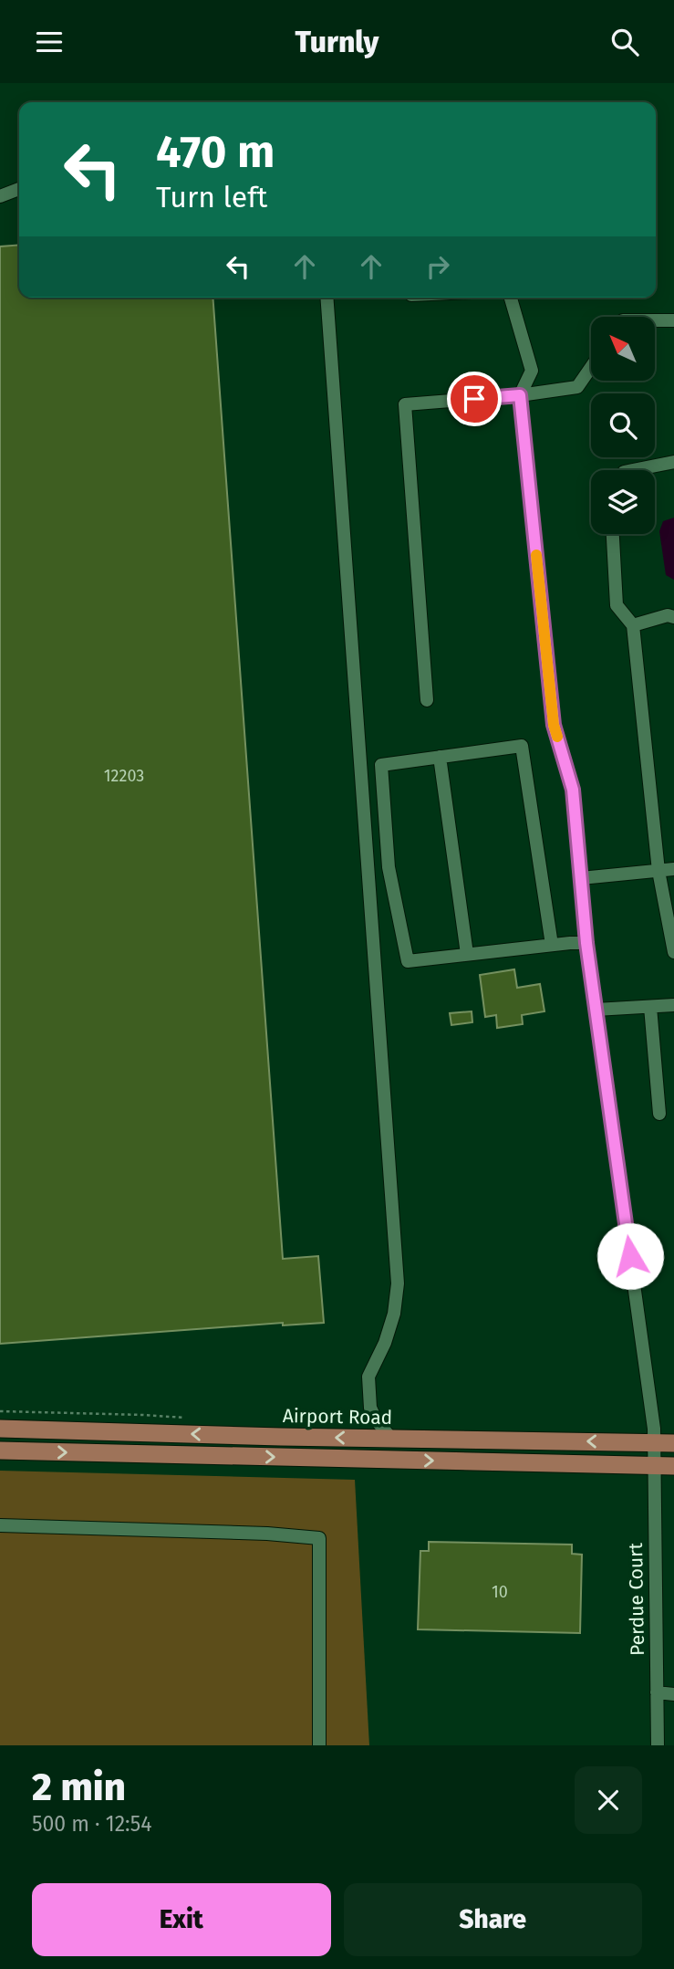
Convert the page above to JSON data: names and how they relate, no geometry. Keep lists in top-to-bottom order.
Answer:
{
  "streets": {
    "main road": ["Airport Road"],
    "street": ["Perdue Court"]
  },
  "crossings": [
    ["Airport Road", "Perdue Court"]
  ],
  "house_numbers": ["12203", "10"],
  "north": "top left",
  "page": {
    "header": "Turnly",
    "turn": ["470 m", "Turn left"],
    "heading": ["2 min", "500 m · 12:54"],
    "buttons": ["Exit", "Share"]
  }
}
